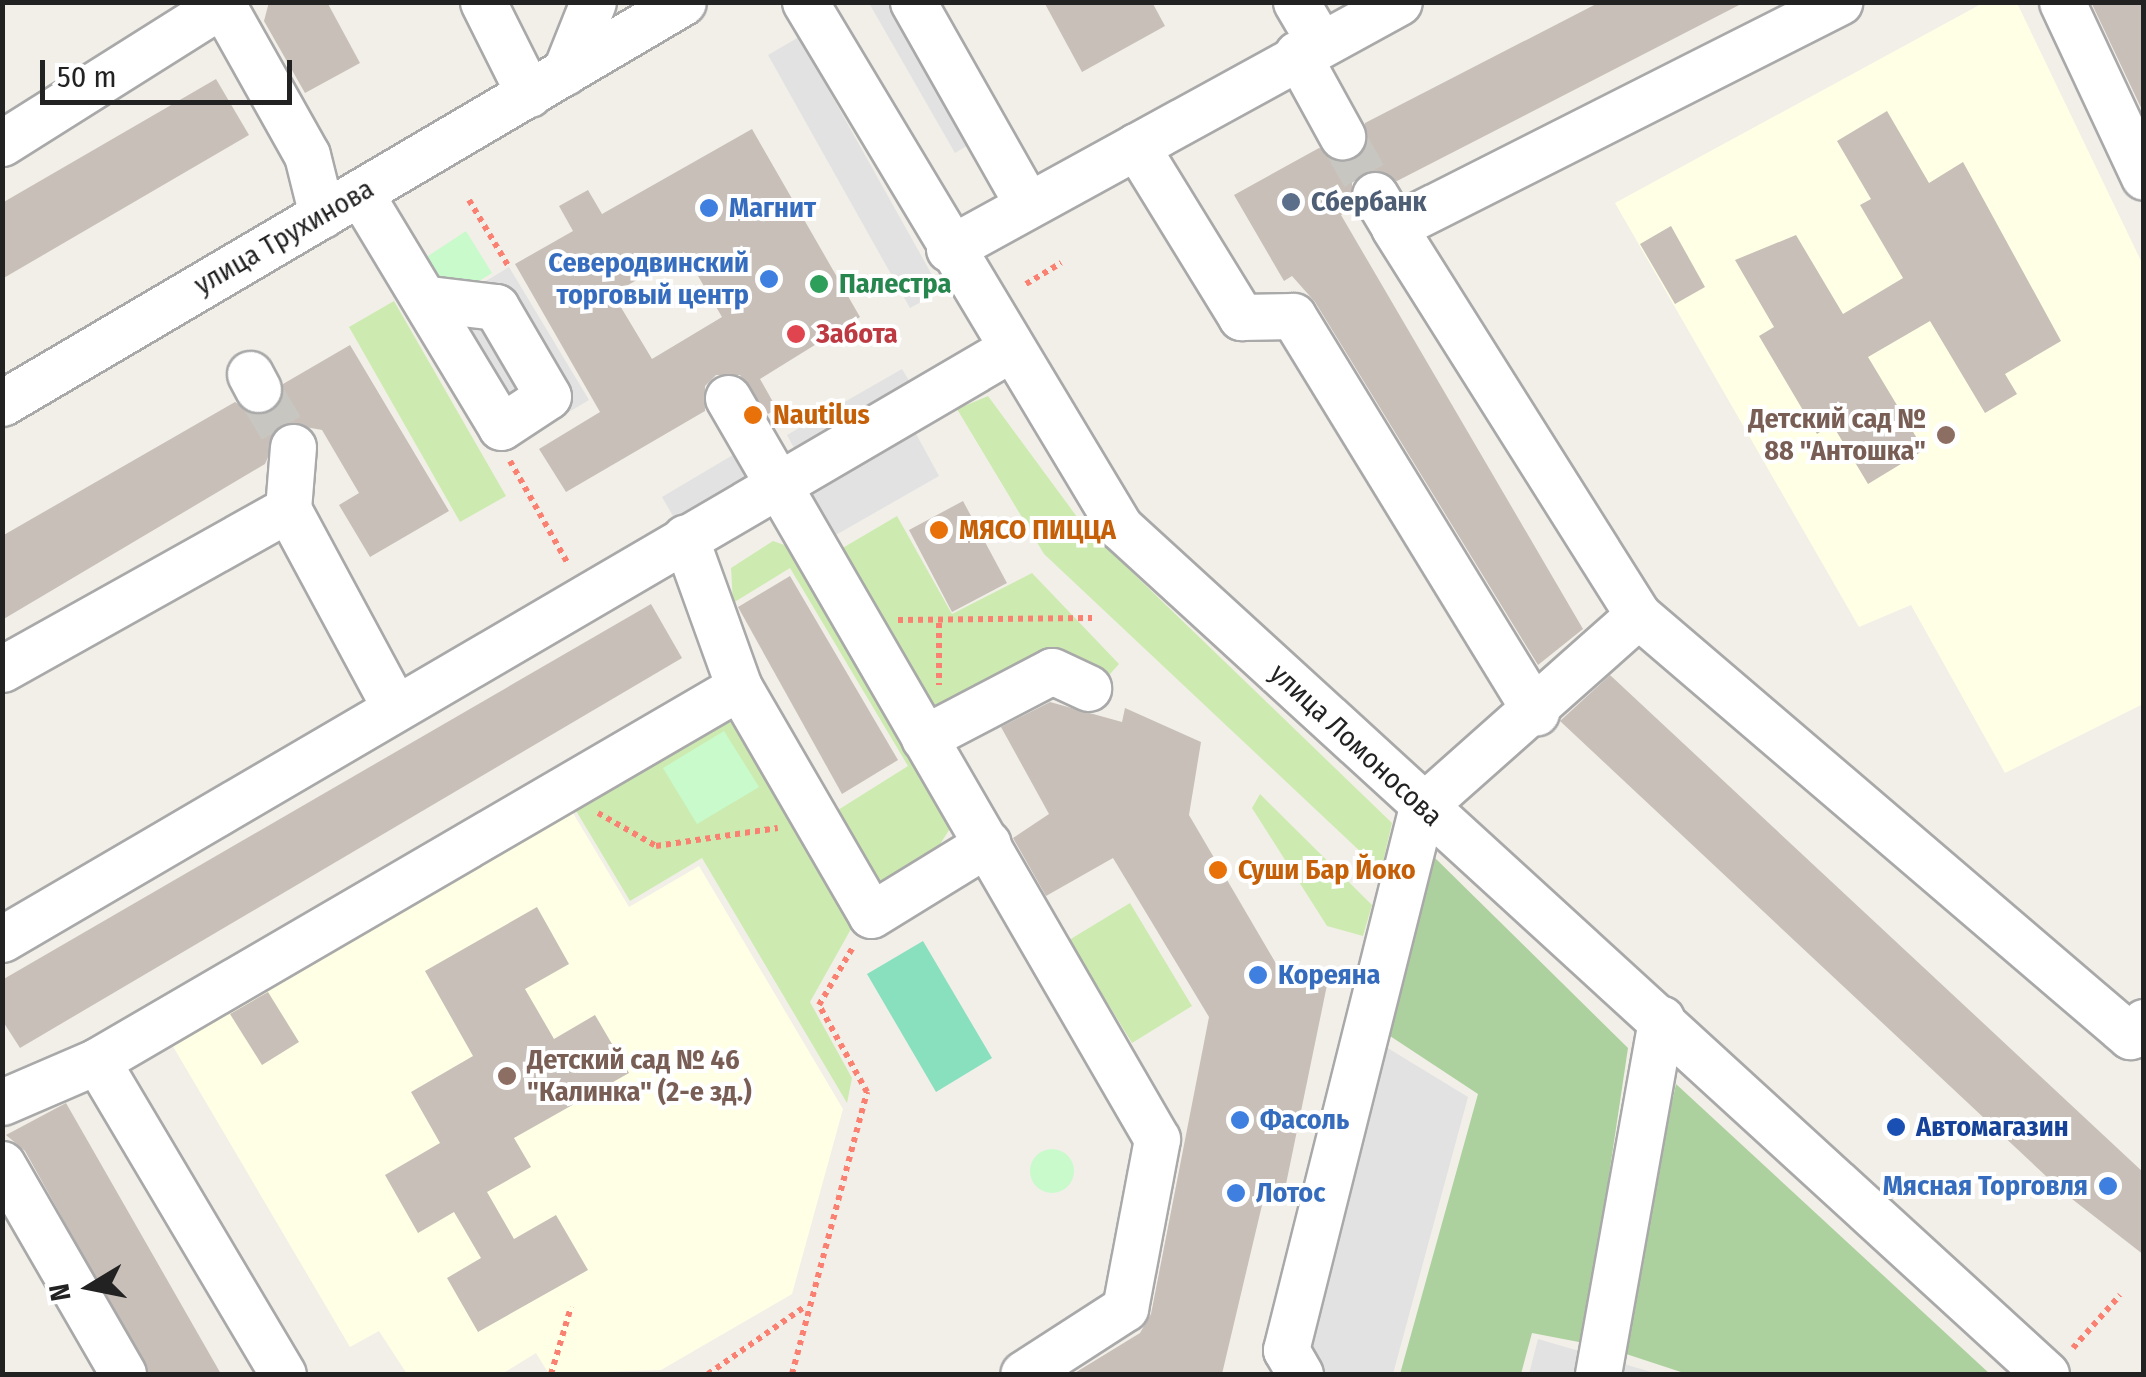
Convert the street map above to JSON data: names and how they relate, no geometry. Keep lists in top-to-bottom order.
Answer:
{
  "streets": {
    "street": ["улица Трухинова", "улица Ломоносова"]
  },
  "places": [
    "Сбербанк",
    "Магнит",
    "Северодвинский торговый центр",
    "Палестра",
    "Забота",
    "Nautilus",
    "Детский сад № 88 \"Антошка\"",
    "МЯСО ПИЦЦА",
    "Суши Бар Йоко",
    "Кореяна",
    "Детский сад № 46 \"Калинка\" (2-е зд.)",
    "Фасоль",
    "Автомагазин",
    "Мясная Торговля",
    "Лотос"
  ],
  "scale_bar": "50 m",
  "north": "left"
}
